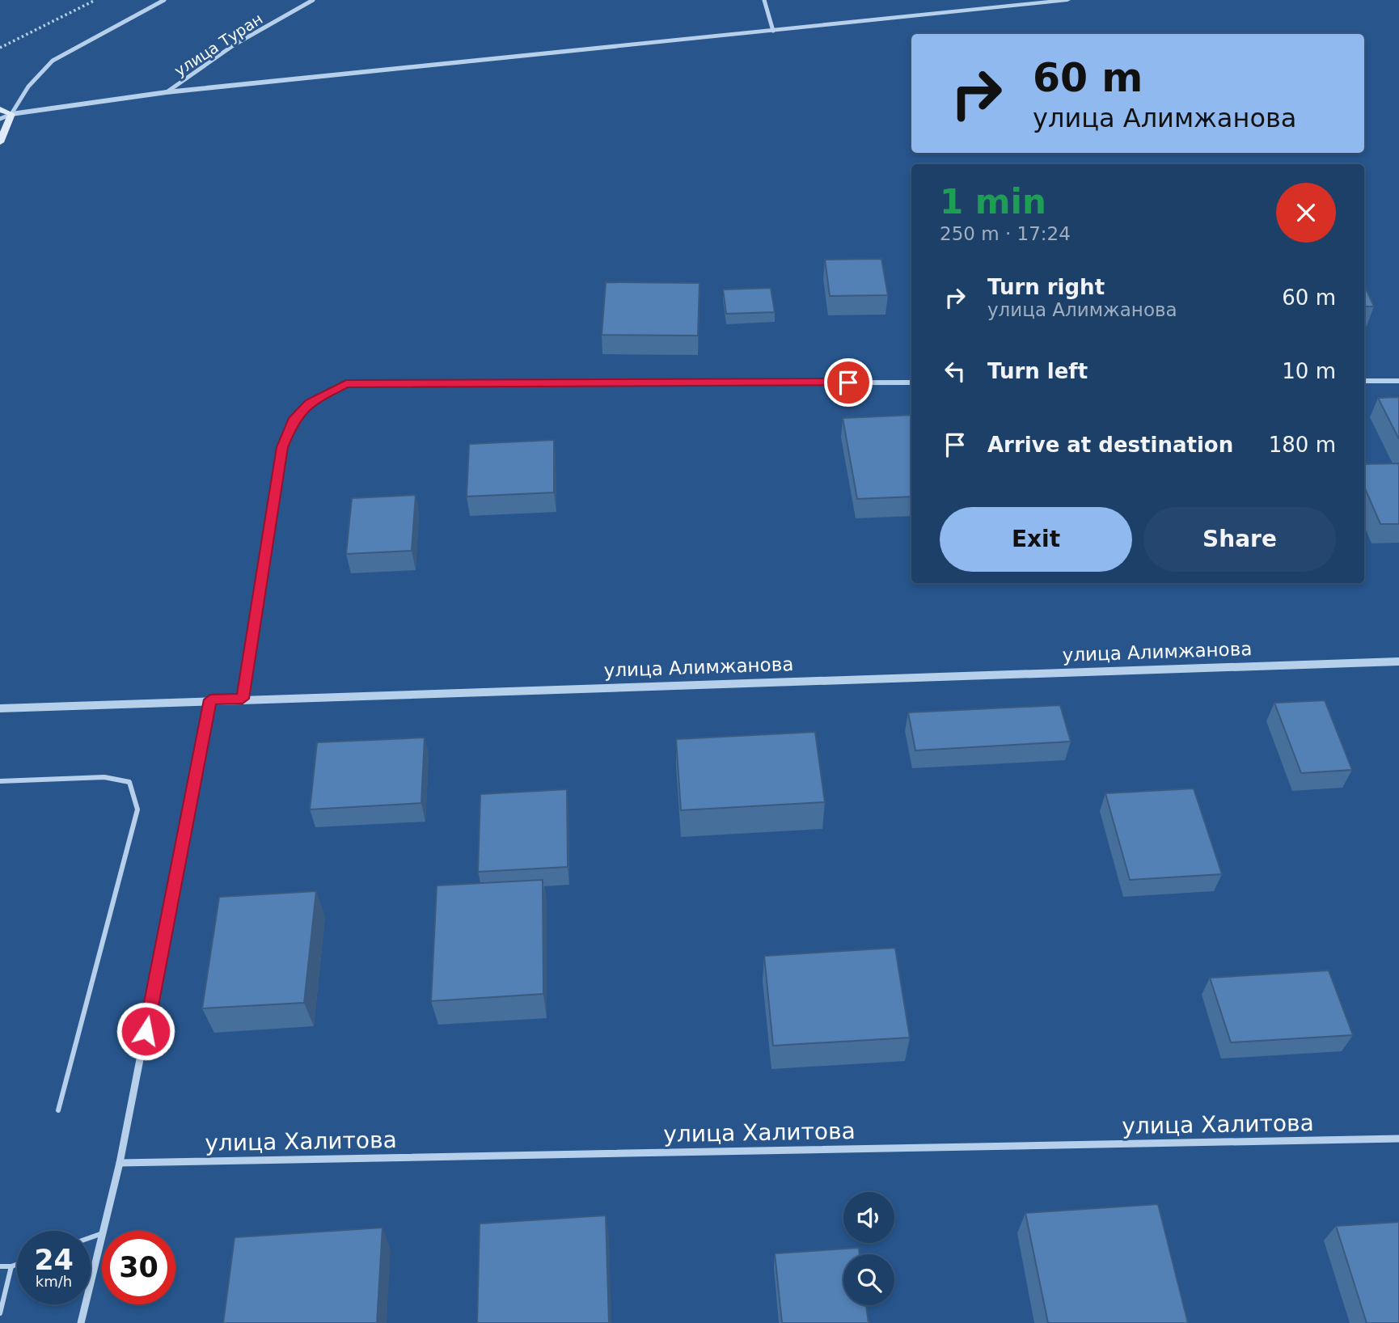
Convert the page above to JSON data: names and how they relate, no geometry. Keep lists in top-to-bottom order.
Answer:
{
  "streets": {
    "street": ["улица Туран", "улица Алимжанова", "улица Халитова"]
  },
  "page": {
    "turn": ["60 m", "улица Алимжанова"],
    "heading": ["1 min", "250 m · 17:24"],
    "list": [
      {
        "name": "Turn right",
        "note": "улица Алимжанова",
        "value": "60 m"
      },
      {
        "name": "Turn left",
        "value": "10 m"
      },
      {
        "name": "Arrive at destination",
        "value": "180 m"
      }
    ],
    "buttons": ["Exit", "Share"],
    "speed": "24 km/h",
    "limit": "30"
  }
}
